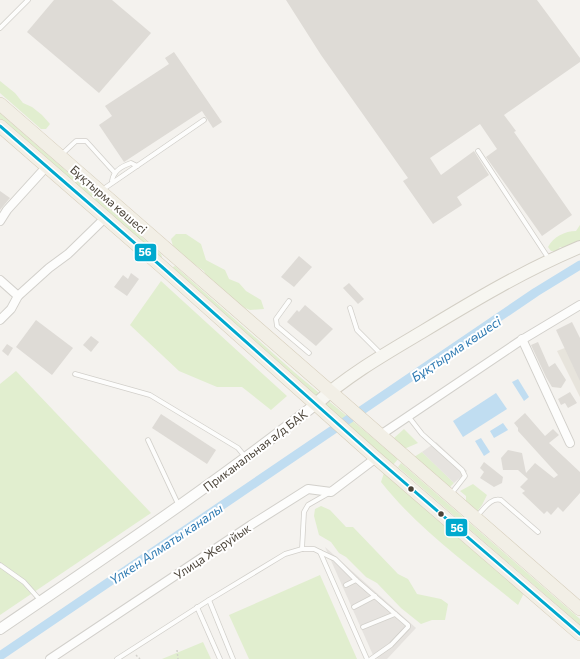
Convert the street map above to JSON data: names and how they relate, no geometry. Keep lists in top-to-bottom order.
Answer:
{
  "streets": {
    "main road": ["Бұқтырма көшесі", "Приканальная а/д БАК"],
    "street": ["Улица Жеруйык"]
  },
  "crossings": [
    ["Бұқтырма көшесі", "Приканальная а/д БАК"]
  ],
  "water": ["Бұқтырма көшесі", "Үлкен Алматы каналы"],
  "lines": ["transit line 56"]
}
